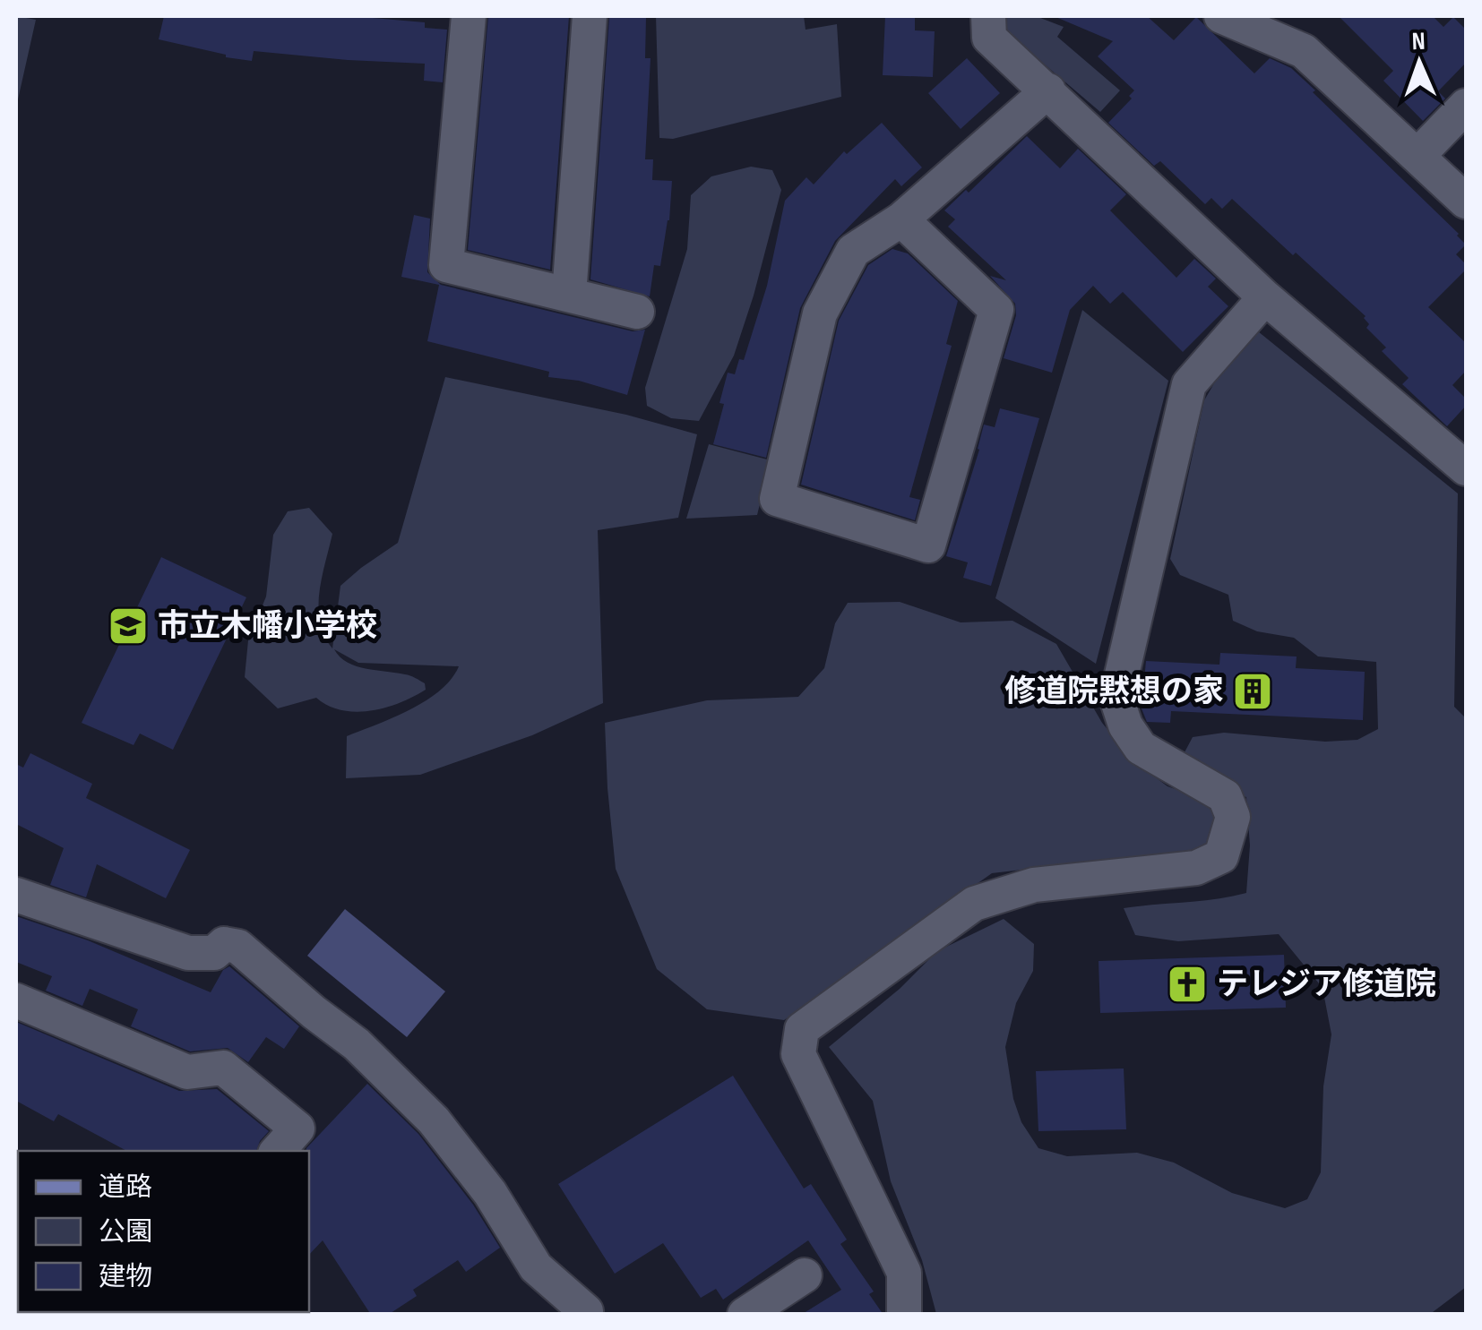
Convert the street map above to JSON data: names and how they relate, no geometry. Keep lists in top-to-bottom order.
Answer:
{
  "places": {
    "school or university": ["市立木幡小学校"],
    "building": ["修道院黙想の家"],
    "church": ["テレジア修道院"]
  },
  "legend": ["道路", "公園", "建物"],
  "north": "top"
}
